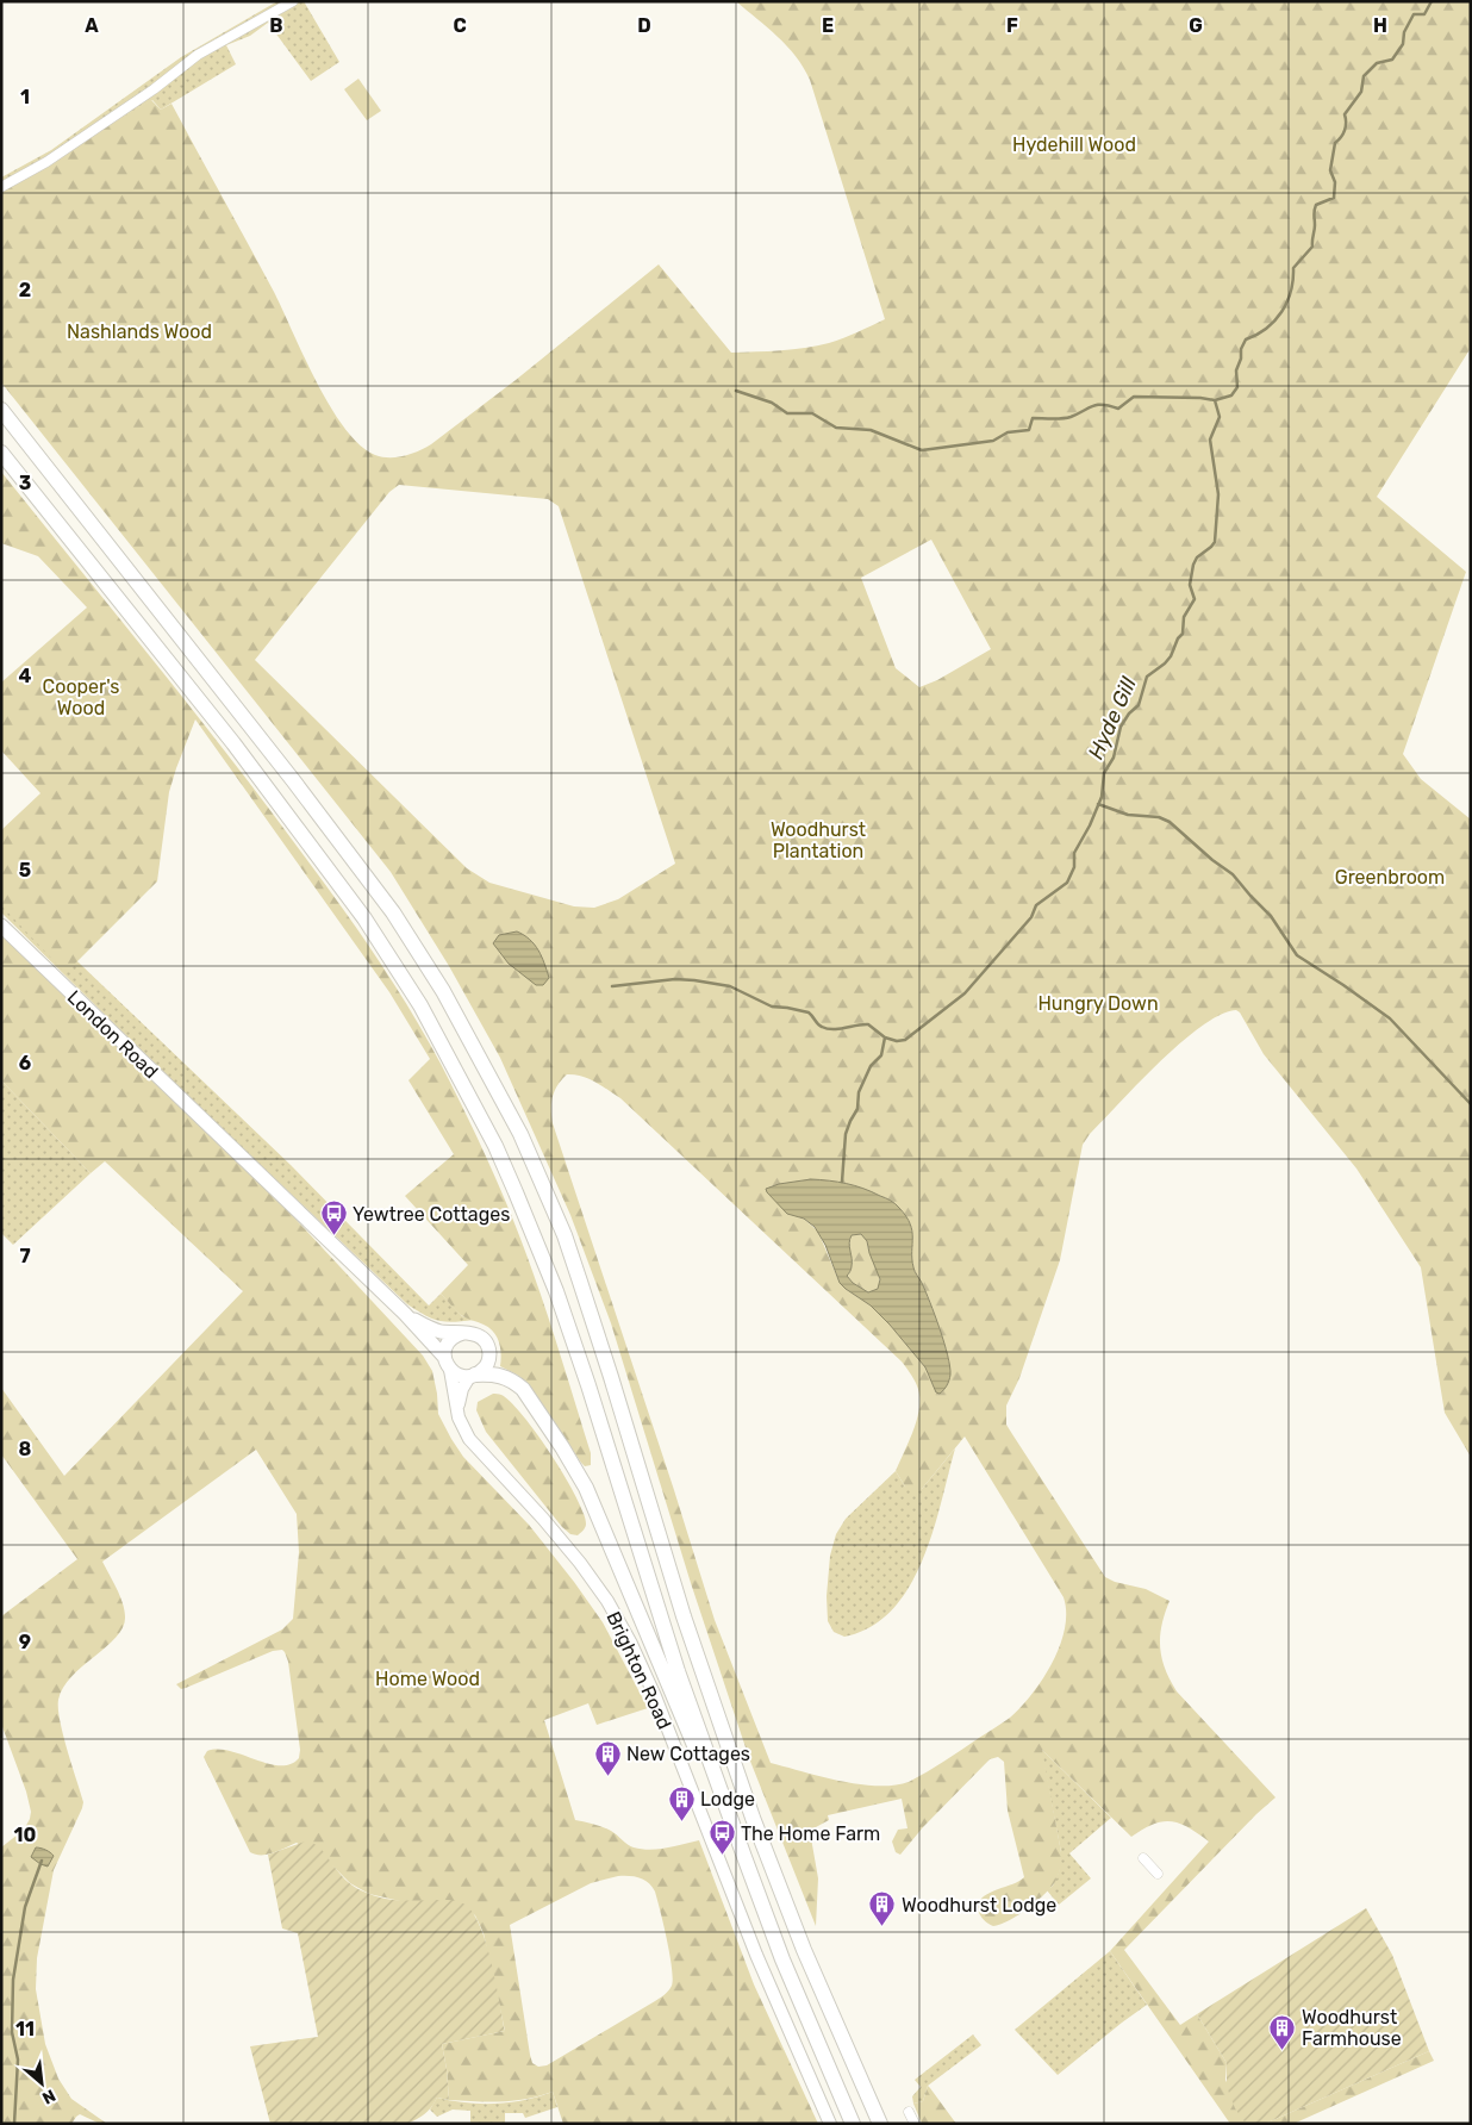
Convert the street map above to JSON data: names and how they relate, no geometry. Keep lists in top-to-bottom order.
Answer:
{
  "streets": {
    "main road": ["London Road"],
    "street": ["Brighton Road"]
  },
  "water": ["Hyde Gill"],
  "parks": [
    "Hydehill Wood",
    "Nashlands Wood",
    "Cooper's Wood",
    "Woodhurst Plantation",
    "Greenbroom",
    "Hungry Down",
    "Home Wood"
  ],
  "places": {
    "bus stop": ["Yewtree Cottages", "The Home Farm"],
    "building": [
      "New Cottages",
      "Lodge",
      "Woodhurst Lodge",
      "Woodhurst Farmhouse"
    ]
  },
  "north": "bottom right",
  "grid": {
    "columns": [
      "A",
      "B",
      "C",
      "D",
      "E",
      "F",
      "G",
      "H"
    ],
    "rows": [
      "1",
      "2",
      "3",
      "4",
      "5",
      "6",
      "7",
      "8",
      "9",
      "10",
      "11"
    ]
  }
}
